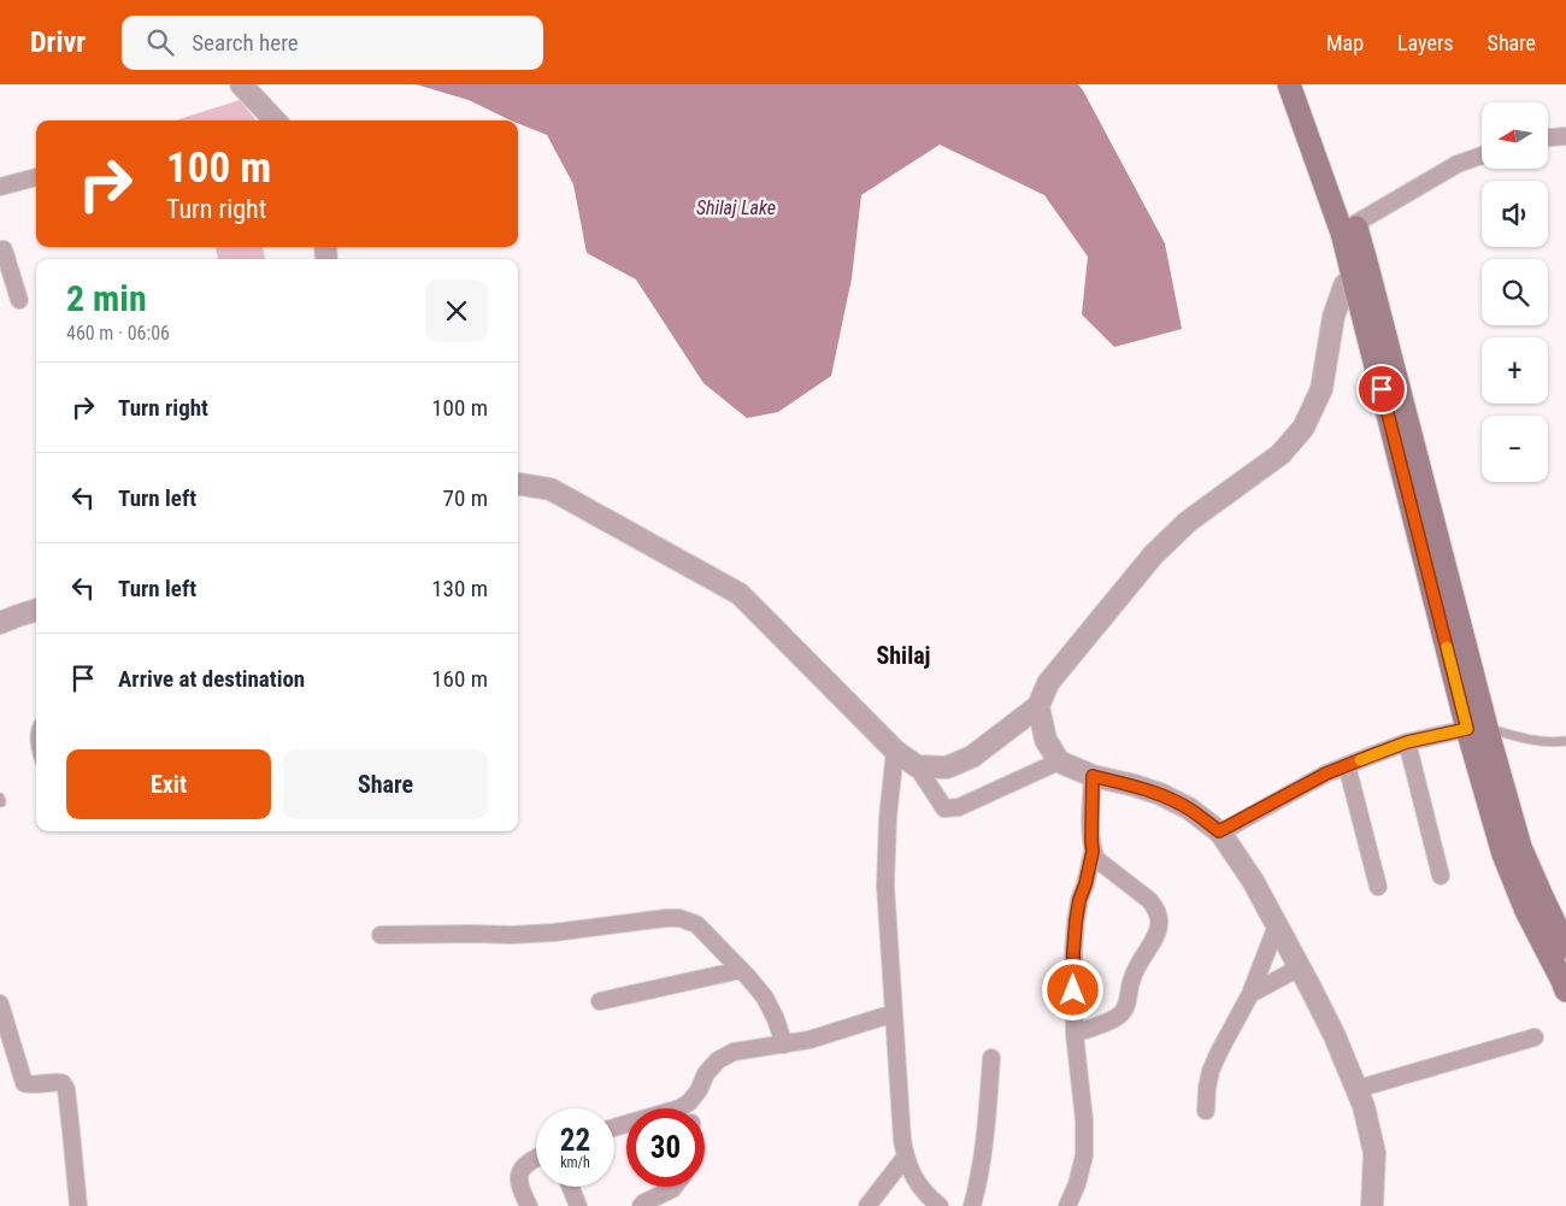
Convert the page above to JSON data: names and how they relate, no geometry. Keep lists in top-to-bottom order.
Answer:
{
  "districts": ["Shilaj"],
  "water": ["Shilaj Lake"],
  "north": "left",
  "page": {
    "header": "Drivr",
    "search": "Search here",
    "nav": ["Map", "Layers", "Share"],
    "map_buttons": ["+", "−"],
    "turn": ["100 m", "Turn right"],
    "heading": ["2 min", "460 m · 06:06"],
    "list": [
      {
        "name": "Turn right",
        "value": "100 m"
      },
      {
        "name": "Turn left",
        "value": "70 m"
      },
      {
        "name": "Turn left",
        "value": "130 m"
      },
      {
        "name": "Arrive at destination",
        "value": "160 m"
      }
    ],
    "buttons": ["Exit", "Share"],
    "speed": "22 km/h",
    "limit": "30"
  }
}
